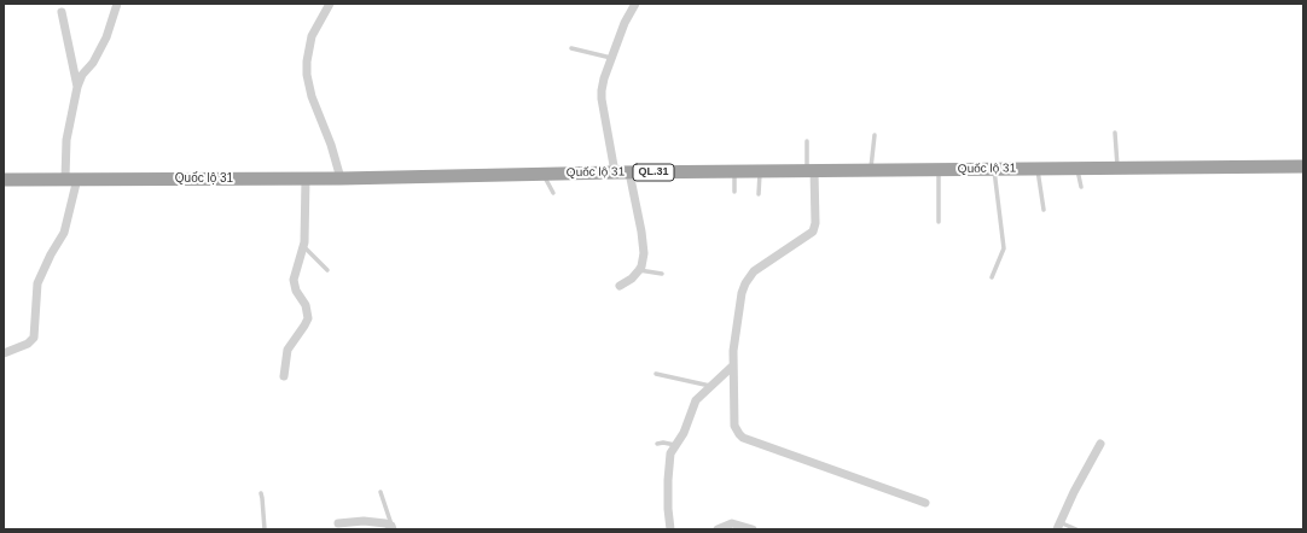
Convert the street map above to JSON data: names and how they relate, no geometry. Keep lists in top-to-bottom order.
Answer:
{
  "streets": {
    "highway": ["Quốc lộ 31", "QL.31"]
  }
}
